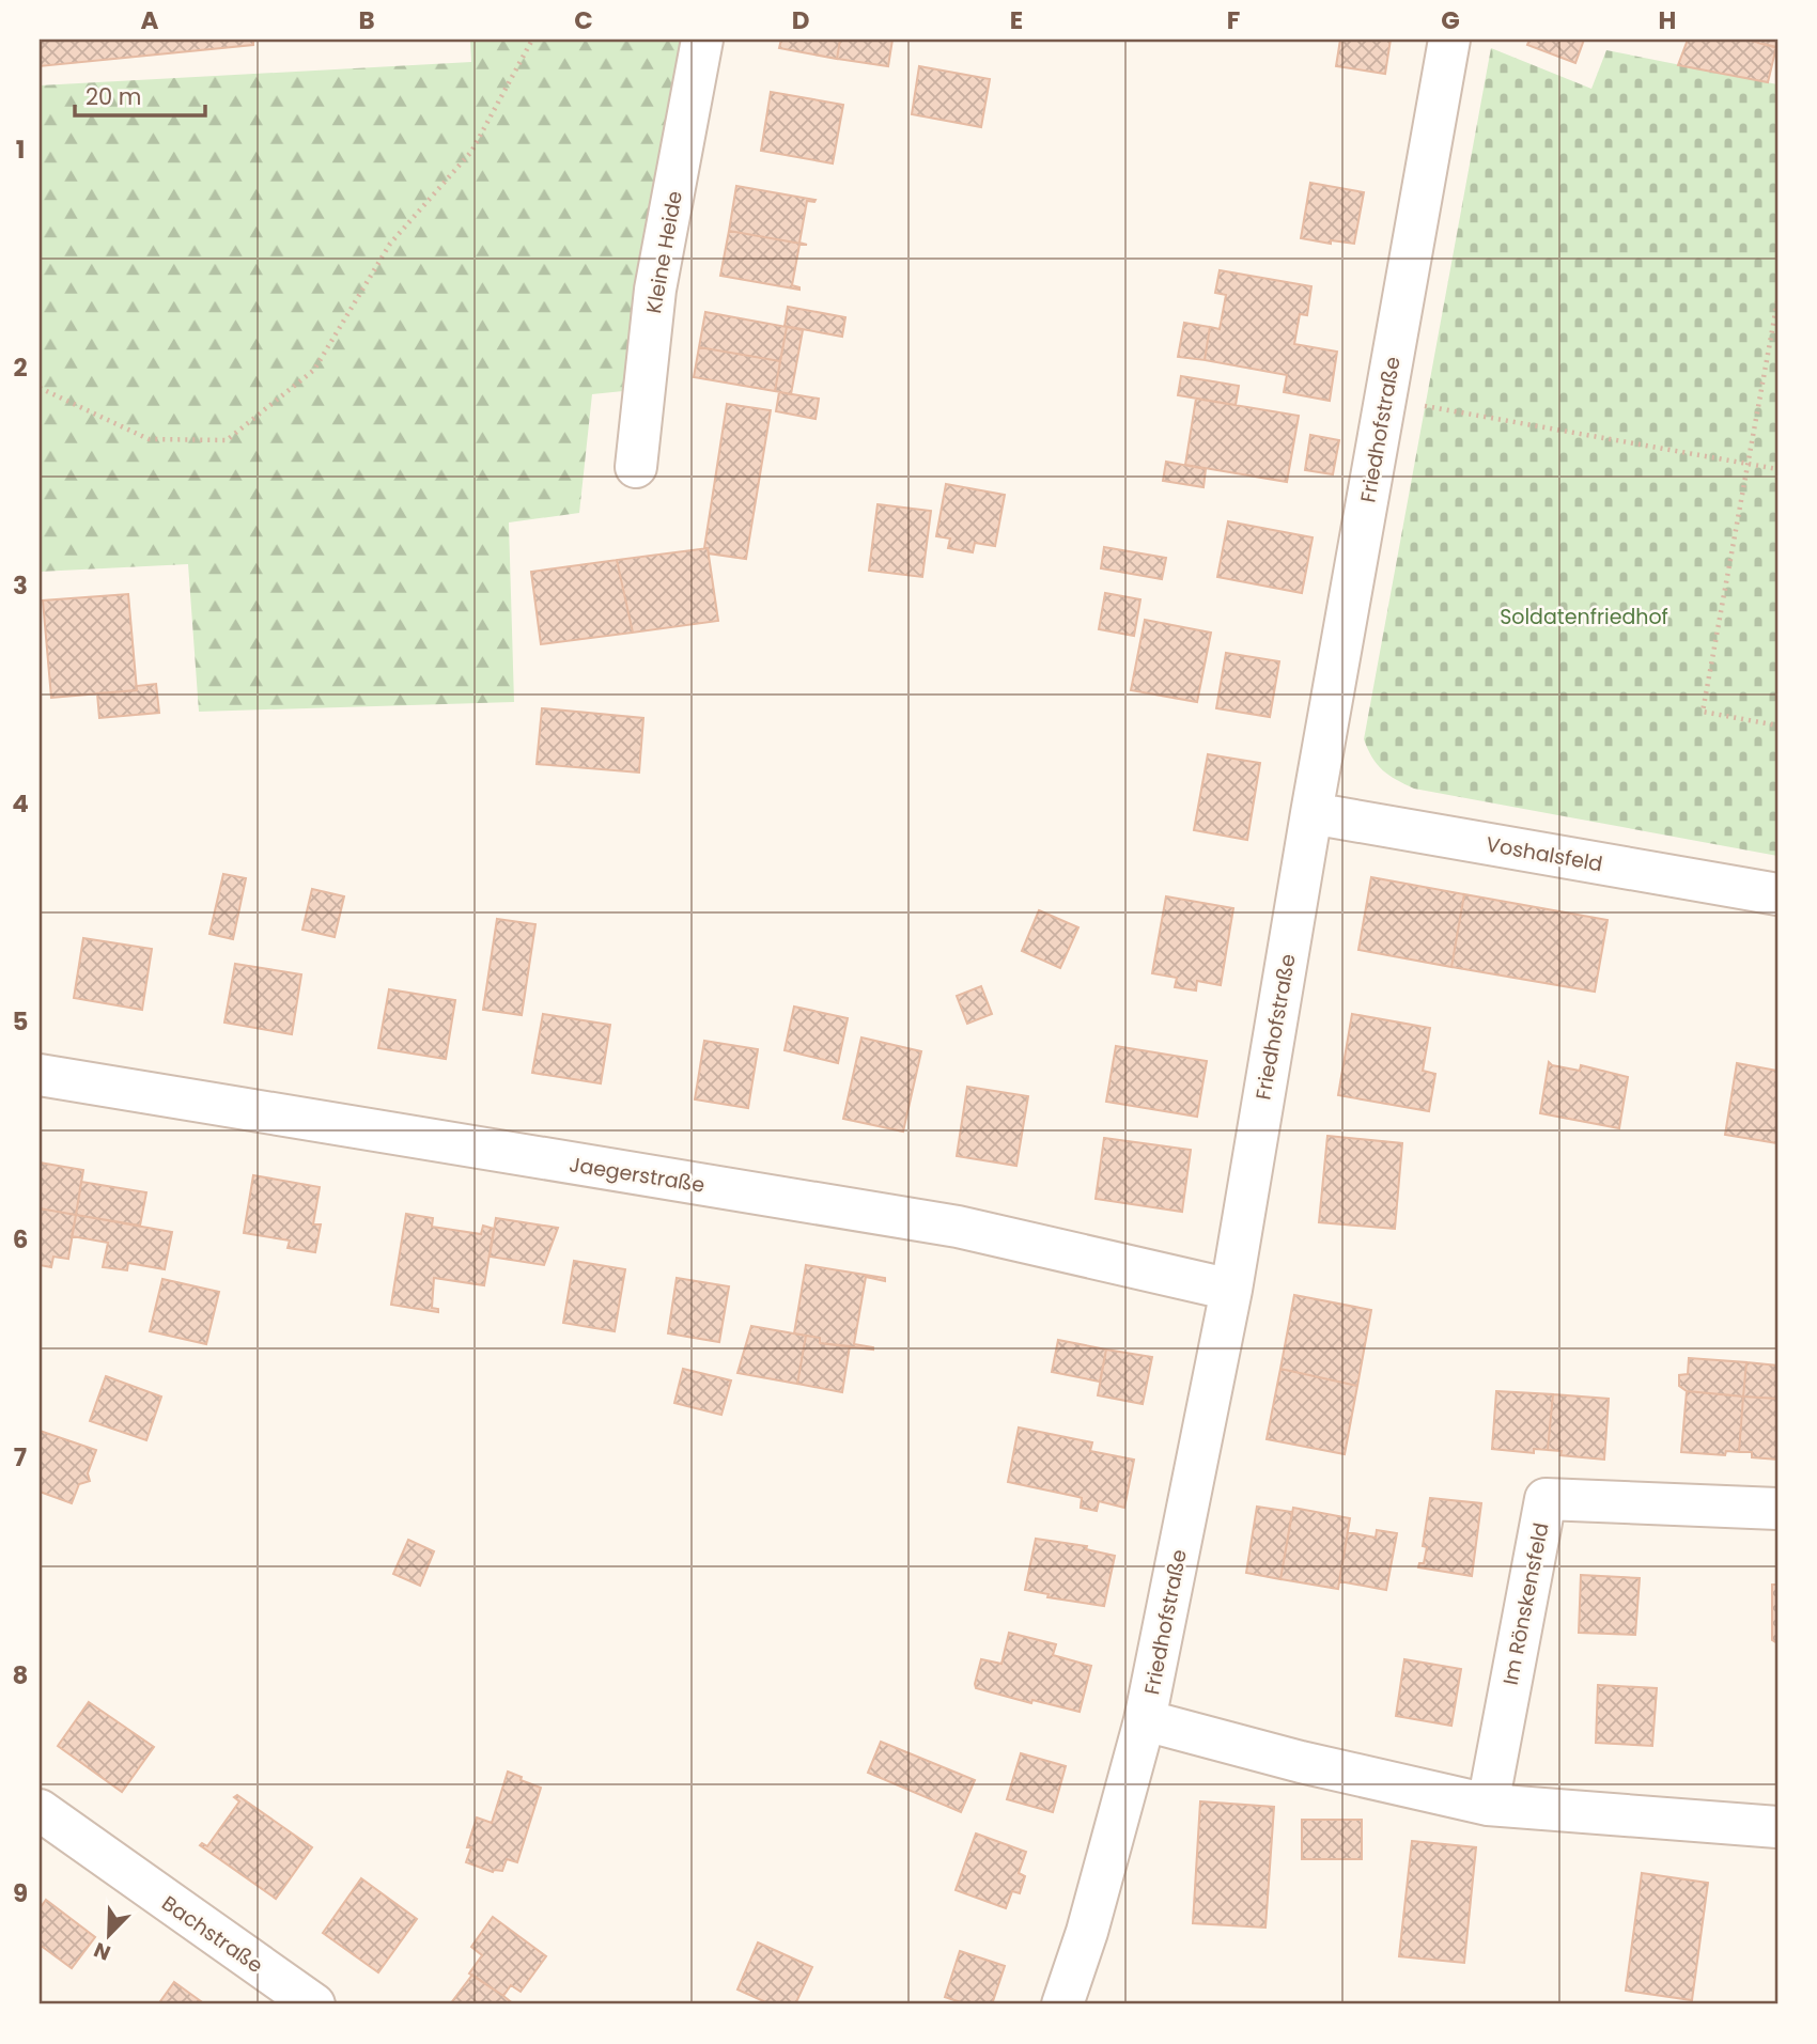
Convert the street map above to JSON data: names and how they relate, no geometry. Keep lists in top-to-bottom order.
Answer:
{
  "streets": {
    "street": [
      "Kleine Heide",
      "Friedhofstraße",
      "Voshalsfeld",
      "Jaegerstraße",
      "Im Rönskensfeld",
      "Bachstraße"
    ]
  },
  "crossings": [
    ["Friedhofstraße", "Voshalsfeld"],
    ["Friedhofstraße", "Jaegerstraße"]
  ],
  "parks": ["Soldatenfriedhof"],
  "scale_bar": "20 m",
  "north": "bottom left",
  "grid": {
    "columns": [
      "A",
      "B",
      "C",
      "D",
      "E",
      "F",
      "G",
      "H"
    ],
    "rows": [
      "1",
      "2",
      "3",
      "4",
      "5",
      "6",
      "7",
      "8",
      "9"
    ]
  }
}
